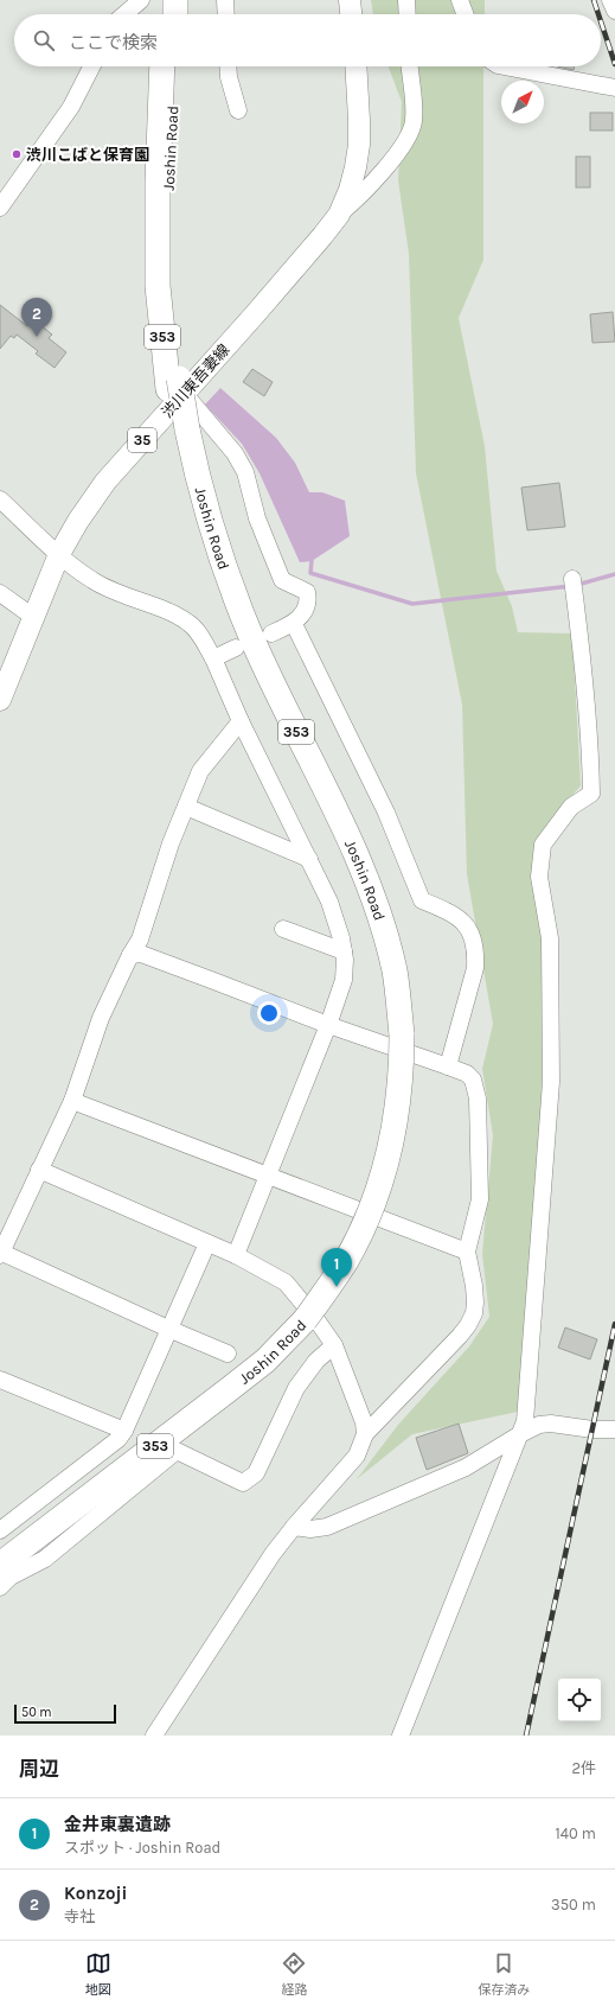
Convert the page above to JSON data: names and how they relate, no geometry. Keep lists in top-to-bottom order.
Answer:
{
  "streets": {
    "highway": ["Joshin Road", "353"],
    "main road": ["渋川東吾妻線", "35"]
  },
  "places": ["渋川こばと保育園"],
  "scale_bar": "50 m",
  "north": "top right",
  "page": {
    "search": "ここで検索",
    "pins": ["2", "1"],
    "scale": "50 m",
    "heading": ["周辺", "2件"],
    "list": [
      {
        "mark": "1",
        "name": "金井東裏遺跡",
        "note": "スポット · Joshin Road",
        "value": "140 m"
      },
      {
        "mark": "2",
        "name": "Konzoji",
        "note": "寺社",
        "value": "350 m"
      }
    ],
    "nav": ["地図", "経路", "保存済み"]
  }
}
